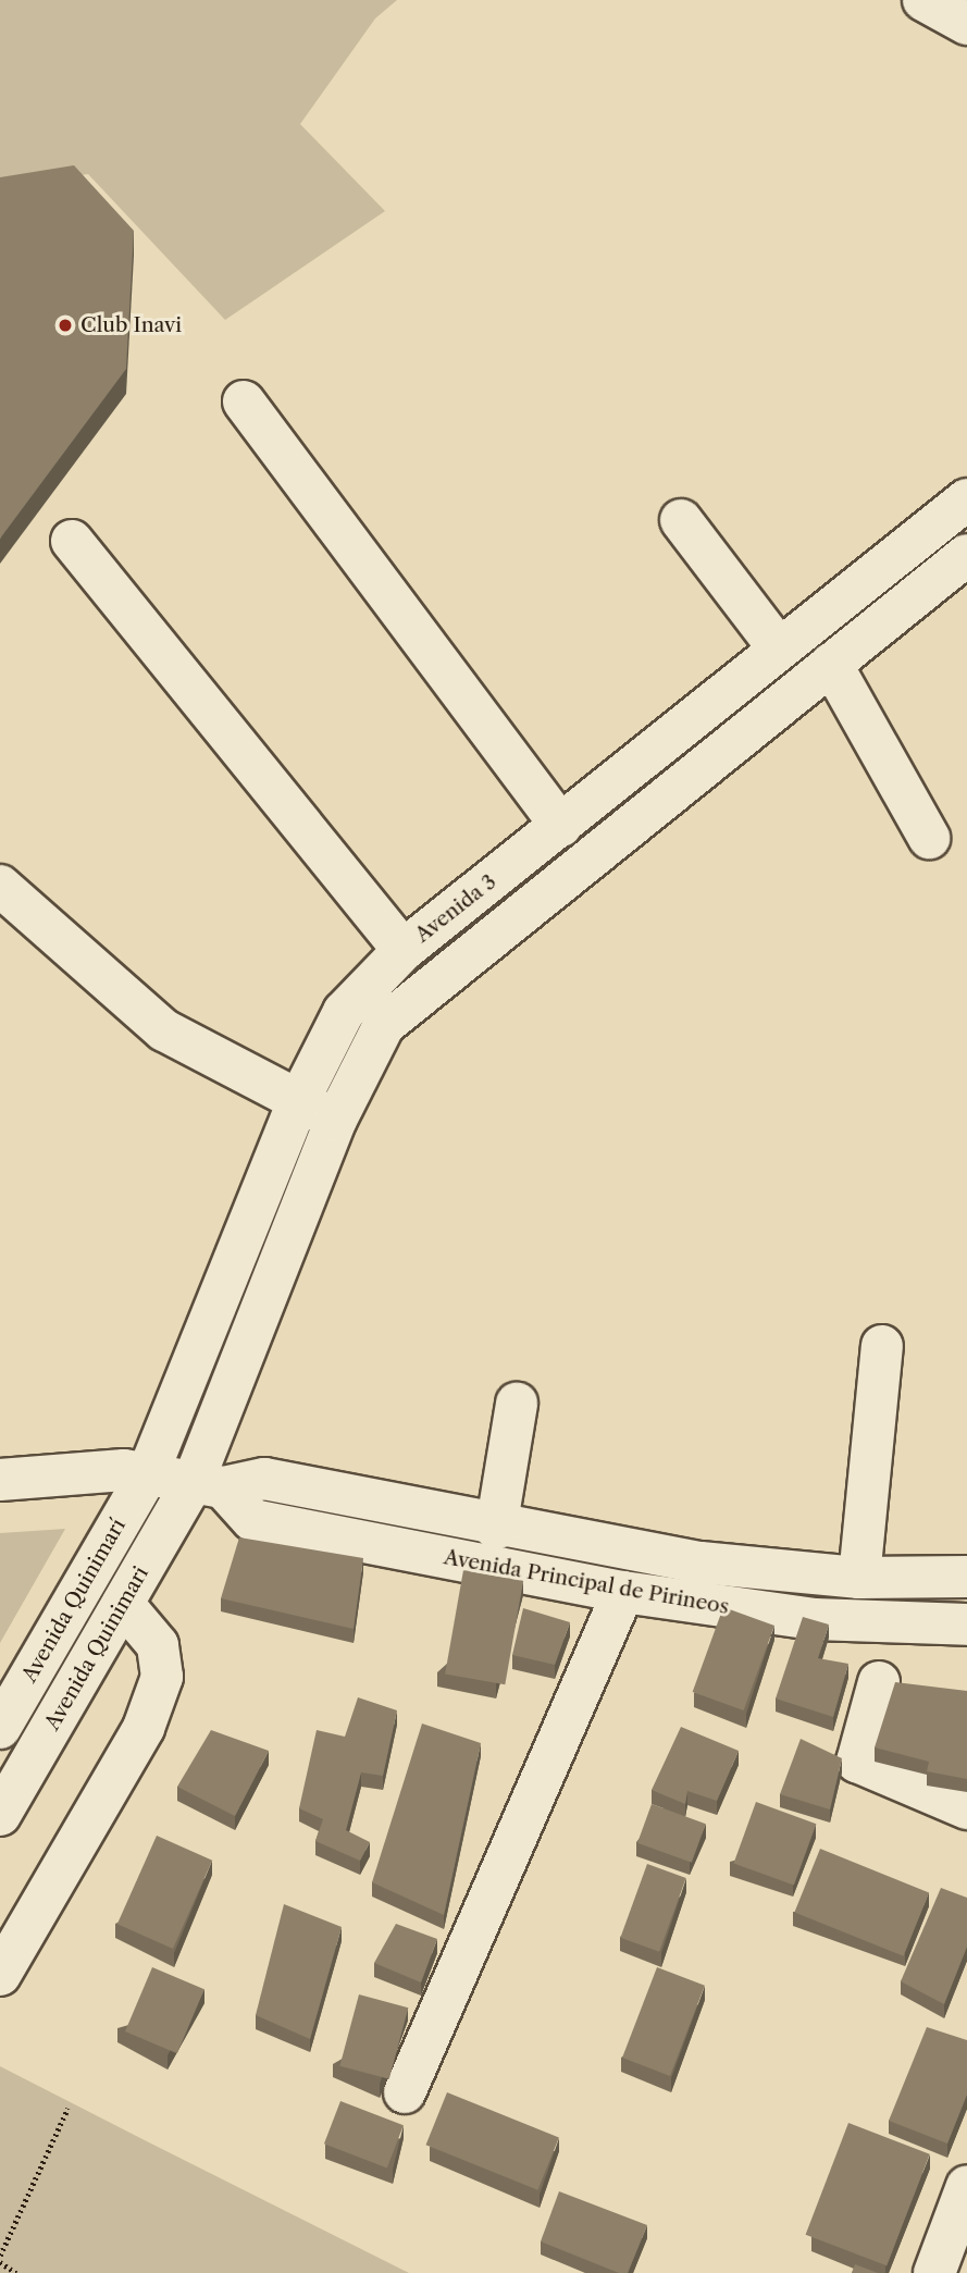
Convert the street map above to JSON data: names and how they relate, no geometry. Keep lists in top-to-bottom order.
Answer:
{
  "streets": {
    "street": [
      "Avenida 3",
      "Avenida Principal de Pirineos",
      "Avenida Quinimarí",
      "Avenida Quinimari"
    ]
  },
  "crossings": [
    ["Avenida 3", "Avenida Principal de Pirineos"],
    ["Avenida 3", "Avenida Quinimarí"],
    ["Avenida Principal de Pirineos", "Avenida Quinimarí"],
    ["Avenida Principal de Pirineos", "Avenida Quinimari"]
  ],
  "places": ["Club Inavi"]
}
